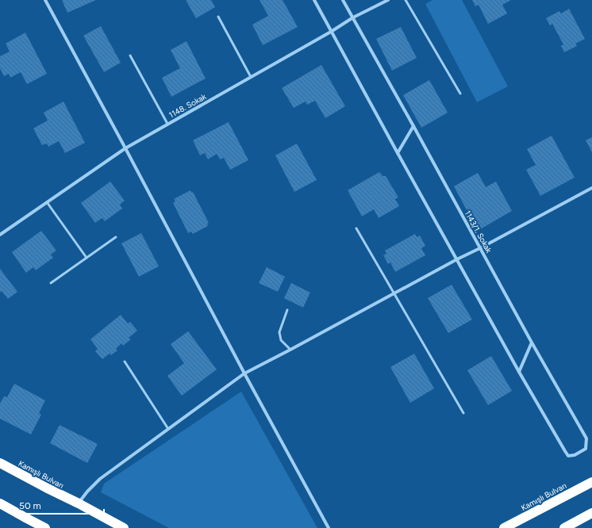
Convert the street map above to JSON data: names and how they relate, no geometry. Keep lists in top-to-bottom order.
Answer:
{
  "streets": {
    "highway": ["Kamışlı Bulvarı"],
    "street": ["1148. Sokak", "1143/1. Sokak"]
  },
  "crossings": [
    ["1148. Sokak", "1143/1. Sokak"]
  ],
  "scale_bar": "50 m"
}
